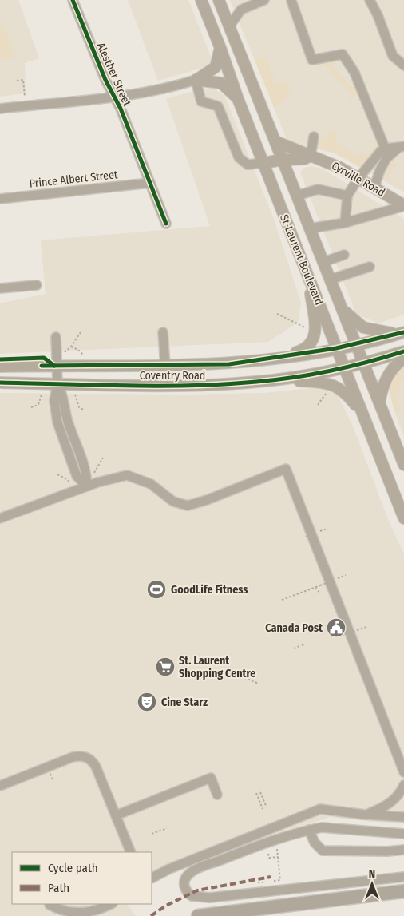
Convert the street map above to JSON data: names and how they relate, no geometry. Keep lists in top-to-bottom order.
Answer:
{
  "streets": {
    "main road": ["Cyrville Road", "St-Laurent Boulevard", "Coventry Road"],
    "street": ["Alesther Street", "Prince Albert Street"]
  },
  "crossings": [
    ["Alesther Street", "Prince Albert Street"],
    ["Cyrville Road", "St-Laurent Boulevard"],
    ["St-Laurent Boulevard", "Coventry Road"]
  ],
  "places": {
    "sports": ["GoodLife Fitness"],
    "public building": ["Canada Post"],
    "supermarket": ["St. Laurent Shopping Centre"],
    "theatre": ["Cine Starz"]
  },
  "legend": ["Cycle path", "Path"],
  "north": "top"
}
